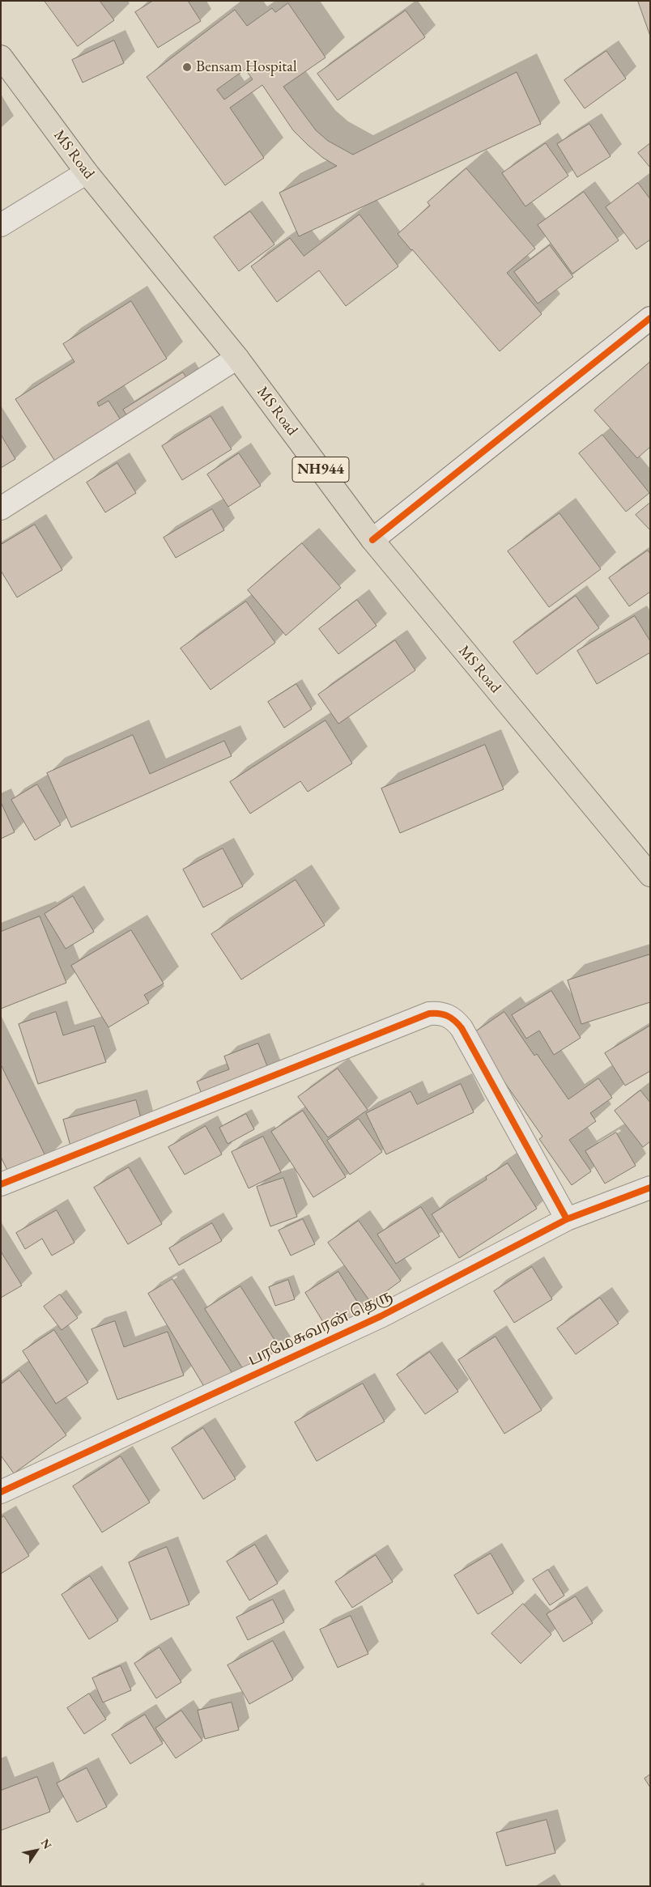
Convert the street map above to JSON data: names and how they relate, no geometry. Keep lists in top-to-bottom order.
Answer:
{
  "streets": {
    "highway": ["MS Road", "NH944"],
    "street": ["பரமேசுவரன் தெரு"]
  },
  "places": ["Bensam Hospital"],
  "north": "top right"
}
